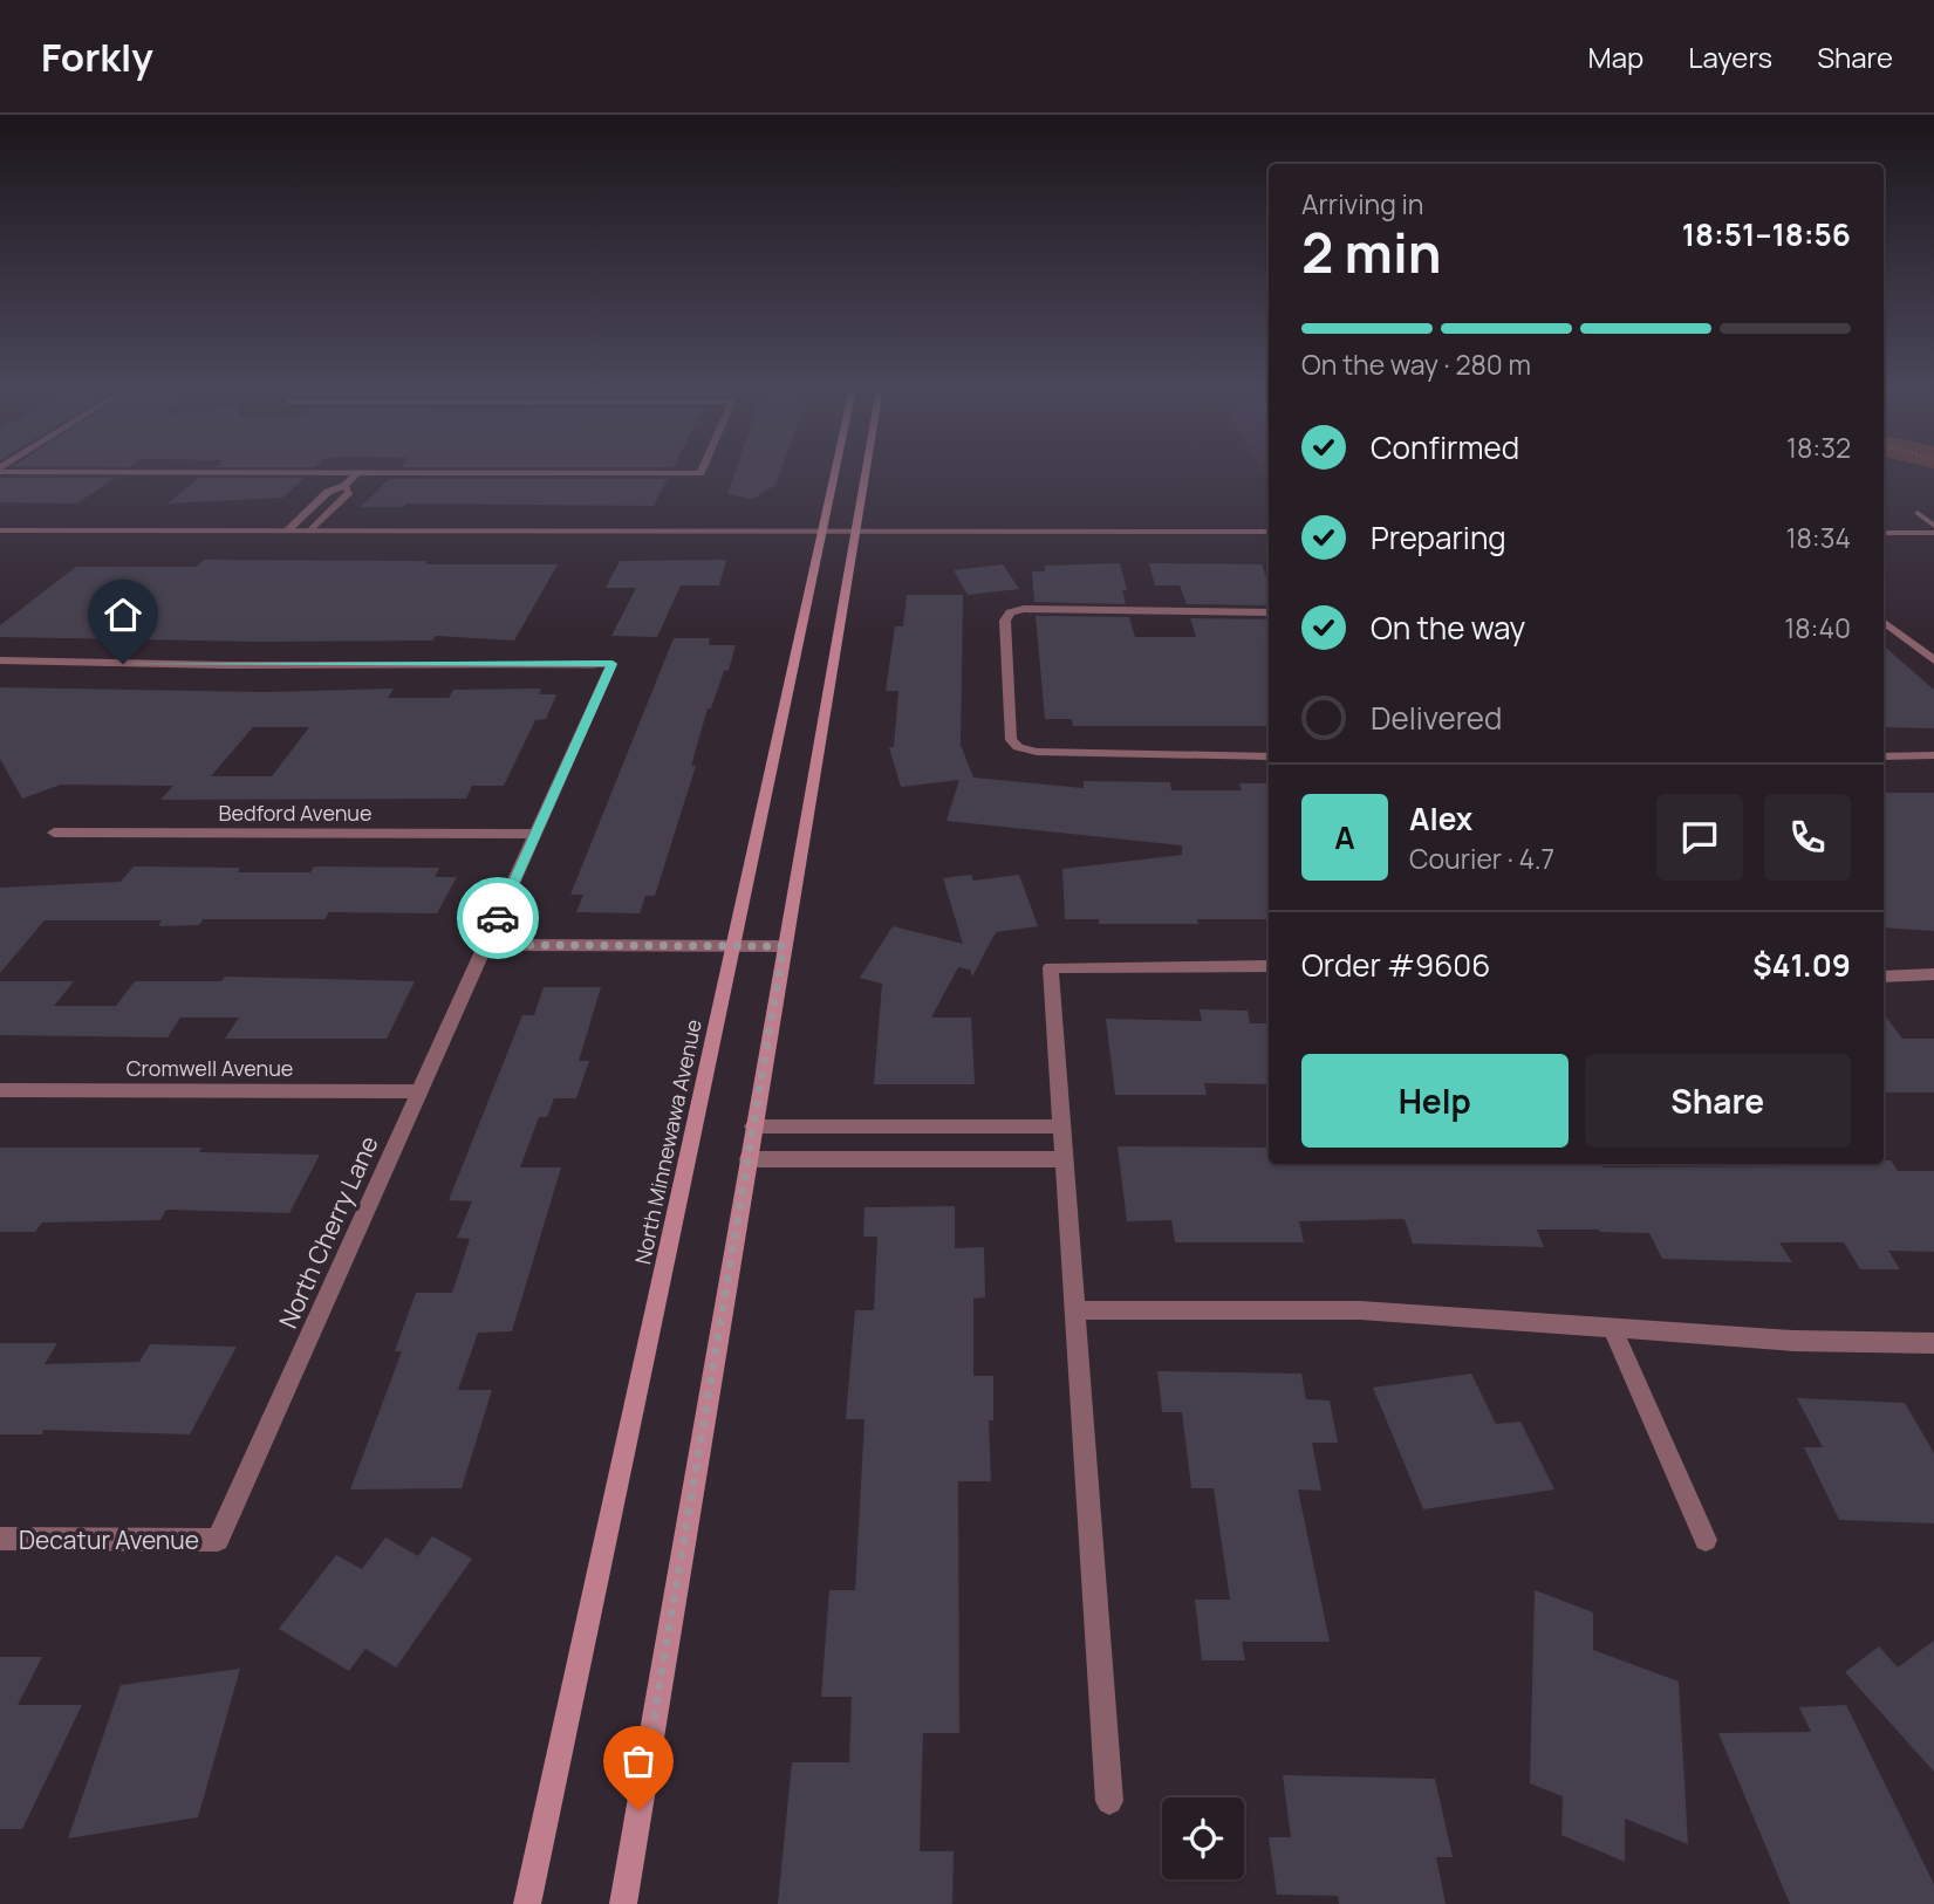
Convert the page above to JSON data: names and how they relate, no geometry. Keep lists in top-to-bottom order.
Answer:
{
  "streets": {
    "main road": ["North Minnewawa Avenue"],
    "street": [
      "Bedford Avenue",
      "Cromwell Avenue",
      "North Cherry Lane",
      "Decatur Avenue"
    ]
  },
  "crossings": [
    ["Bedford Avenue", "North Cherry Lane"],
    ["Cromwell Avenue", "North Cherry Lane"],
    ["North Cherry Lane", "Decatur Avenue"]
  ],
  "page": {
    "header": "Forkly",
    "nav": ["Map", "Layers", "Share"],
    "heading": ["2 min", "Arriving in", "18:51–18:56"],
    "panel": [
      "Alex",
      "Courier · 4.7",
      "Order #9606",
      "$41.09"
    ],
    "bar": "On the way · 280 m",
    "list": [
      ["Confirmed", "18:32"],
      ["Preparing", "18:34"],
      ["On the way", "18:40"],
      "Delivered"
    ],
    "round": "A",
    "buttons": ["Help", "Share"]
  }
}
